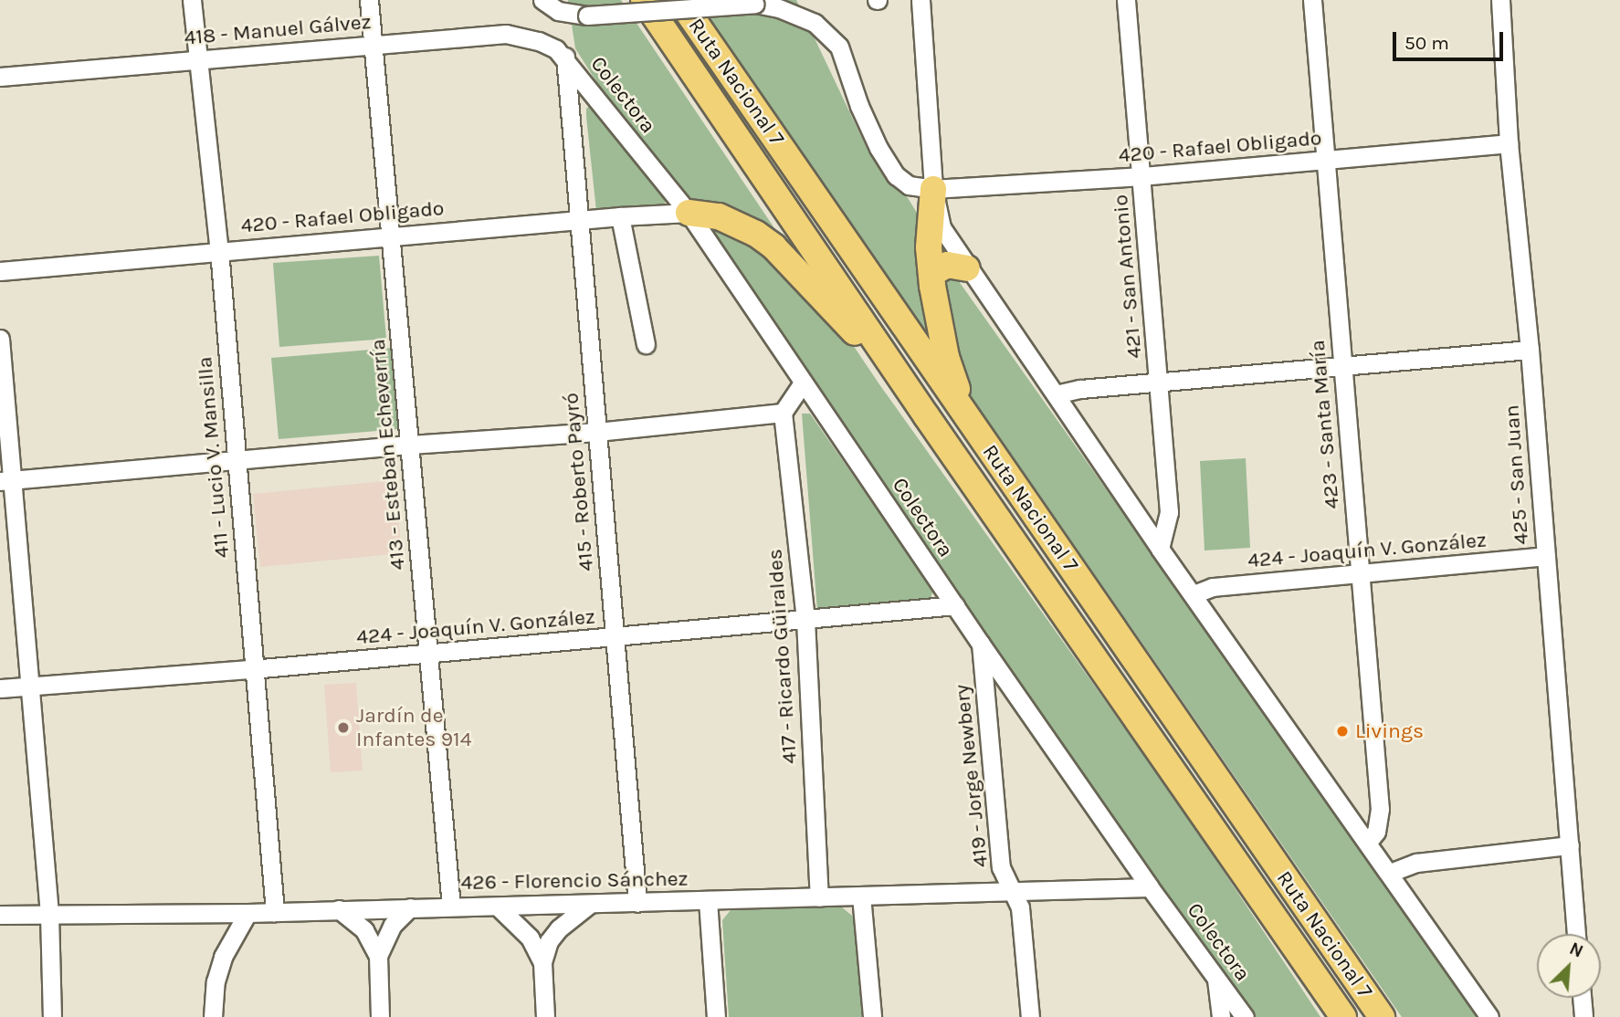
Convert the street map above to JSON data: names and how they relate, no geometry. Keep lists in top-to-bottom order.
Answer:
{
  "streets": {
    "highway": ["Ruta Nacional 7"],
    "street": [
      "418 - Manuel Gálvez",
      "Colectora",
      "420 - Rafael Obligado",
      "421 - San Antonio",
      "423 - Santa María",
      "413 - Esteban Echeverría",
      "411 - Lucio V. Mansilla",
      "425 - San Juan",
      "415 - Roberto Payró",
      "424 - Joaquín V. González",
      "417 - Ricardo Güiraldes",
      "419 - Jorge Newbery",
      "426 - Florencio Sánchez"
    ]
  },
  "crossings": [
    ["418 - Manuel Gálvez", "Colectora"],
    ["418 - Manuel Gálvez", "413 - Esteban Echeverría"],
    ["418 - Manuel Gálvez", "411 - Lucio V. Mansilla"],
    ["418 - Manuel Gálvez", "415 - Roberto Payró"],
    ["Colectora", "420 - Rafael Obligado"],
    ["Colectora", "415 - Roberto Payró"],
    ["Colectora", "424 - Joaquín V. González"],
    ["Colectora", "419 - Jorge Newbery"],
    ["Colectora", "426 - Florencio Sánchez"],
    ["420 - Rafael Obligado", "421 - San Antonio"],
    ["420 - Rafael Obligado", "423 - Santa María"],
    ["420 - Rafael Obligado", "413 - Esteban Echeverría"],
    ["420 - Rafael Obligado", "411 - Lucio V. Mansilla"],
    ["420 - Rafael Obligado", "425 - San Juan"],
    ["420 - Rafael Obligado", "415 - Roberto Payró"],
    ["423 - Santa María", "424 - Joaquín V. González"],
    ["413 - Esteban Echeverría", "424 - Joaquín V. González"],
    ["413 - Esteban Echeverría", "426 - Florencio Sánchez"],
    ["411 - Lucio V. Mansilla", "424 - Joaquín V. González"],
    ["411 - Lucio V. Mansilla", "426 - Florencio Sánchez"],
    ["425 - San Juan", "424 - Joaquín V. González"],
    ["415 - Roberto Payró", "424 - Joaquín V. González"],
    ["415 - Roberto Payró", "426 - Florencio Sánchez"],
    ["424 - Joaquín V. González", "417 - Ricardo Güiraldes"],
    ["417 - Ricardo Güiraldes", "426 - Florencio Sánchez"],
    ["419 - Jorge Newbery", "426 - Florencio Sánchez"]
  ],
  "places": ["Jardín de Infantes 914", "Livings"],
  "scale_bar": "50 m",
  "north": "top right"
}
